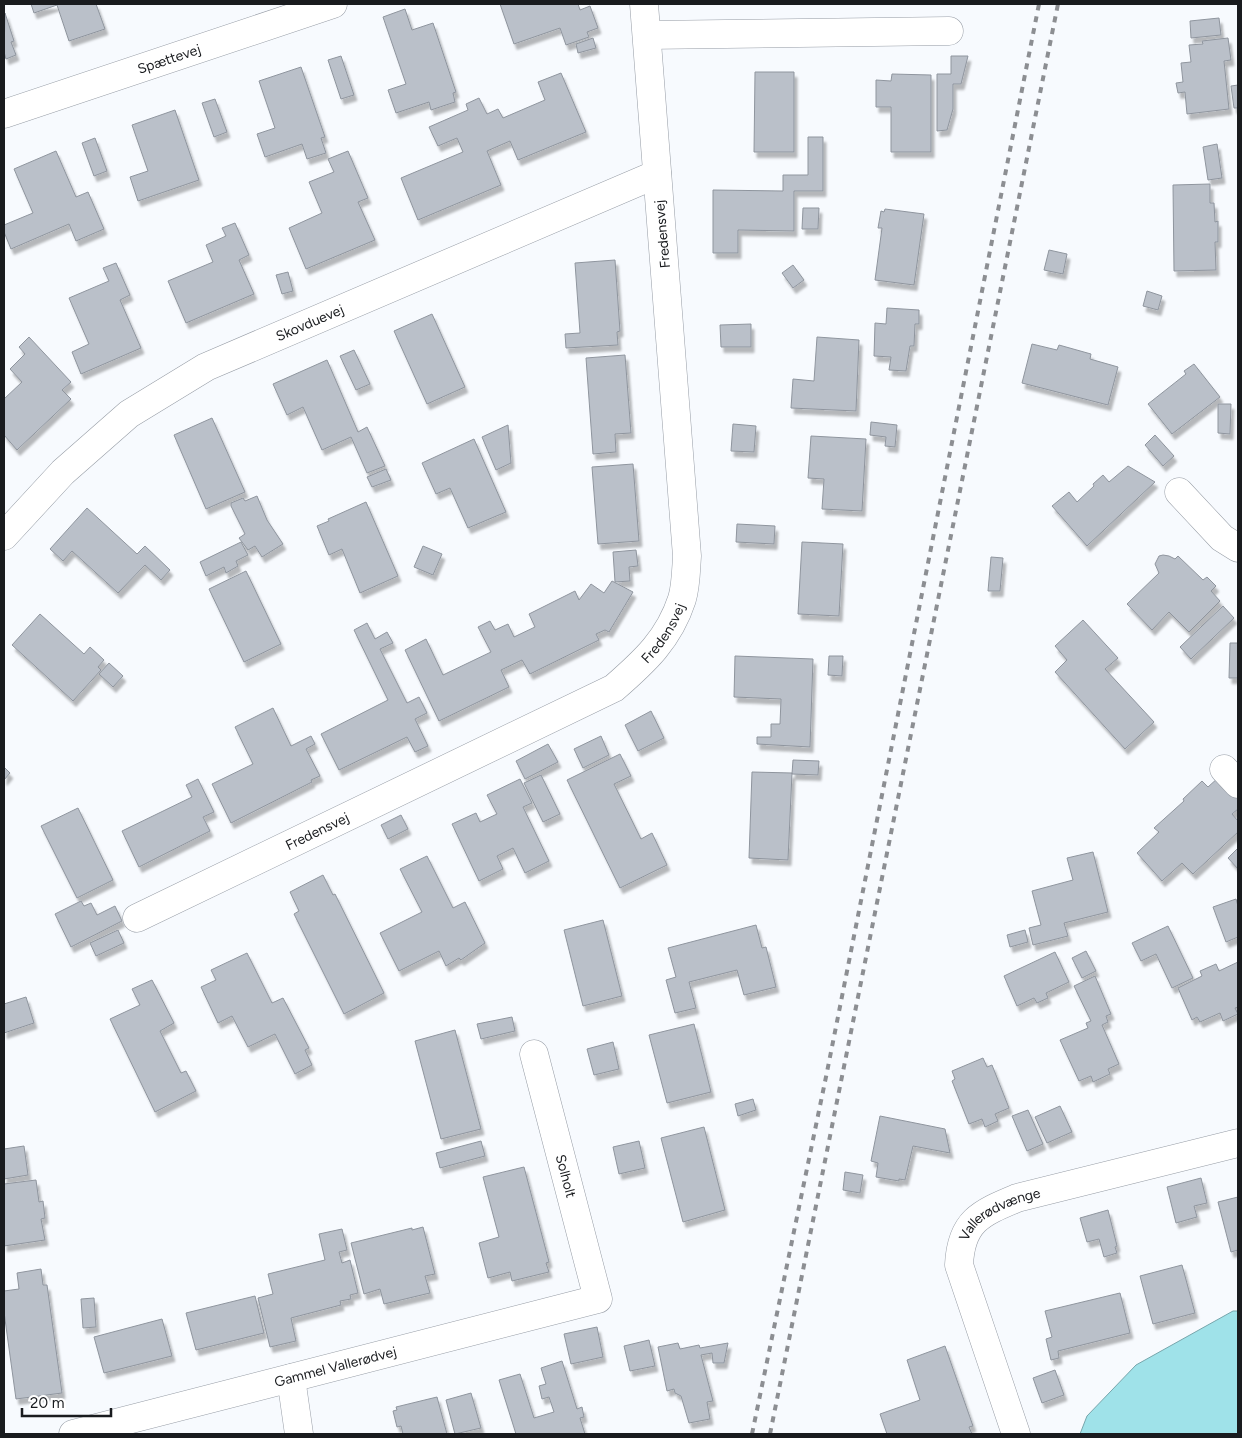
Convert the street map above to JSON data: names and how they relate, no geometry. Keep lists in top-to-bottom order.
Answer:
{
  "streets": {
    "street": [
      "Spættevej",
      "Fredensvej",
      "Skovduevej",
      "Solholt",
      "Vallerødvænge",
      "Gammel Vallerødvej"
    ]
  },
  "crossings": [
    ["Fredensvej", "Skovduevej"],
    ["Solholt", "Gammel Vallerødvej"]
  ],
  "scale_bar": "20 m"
}
